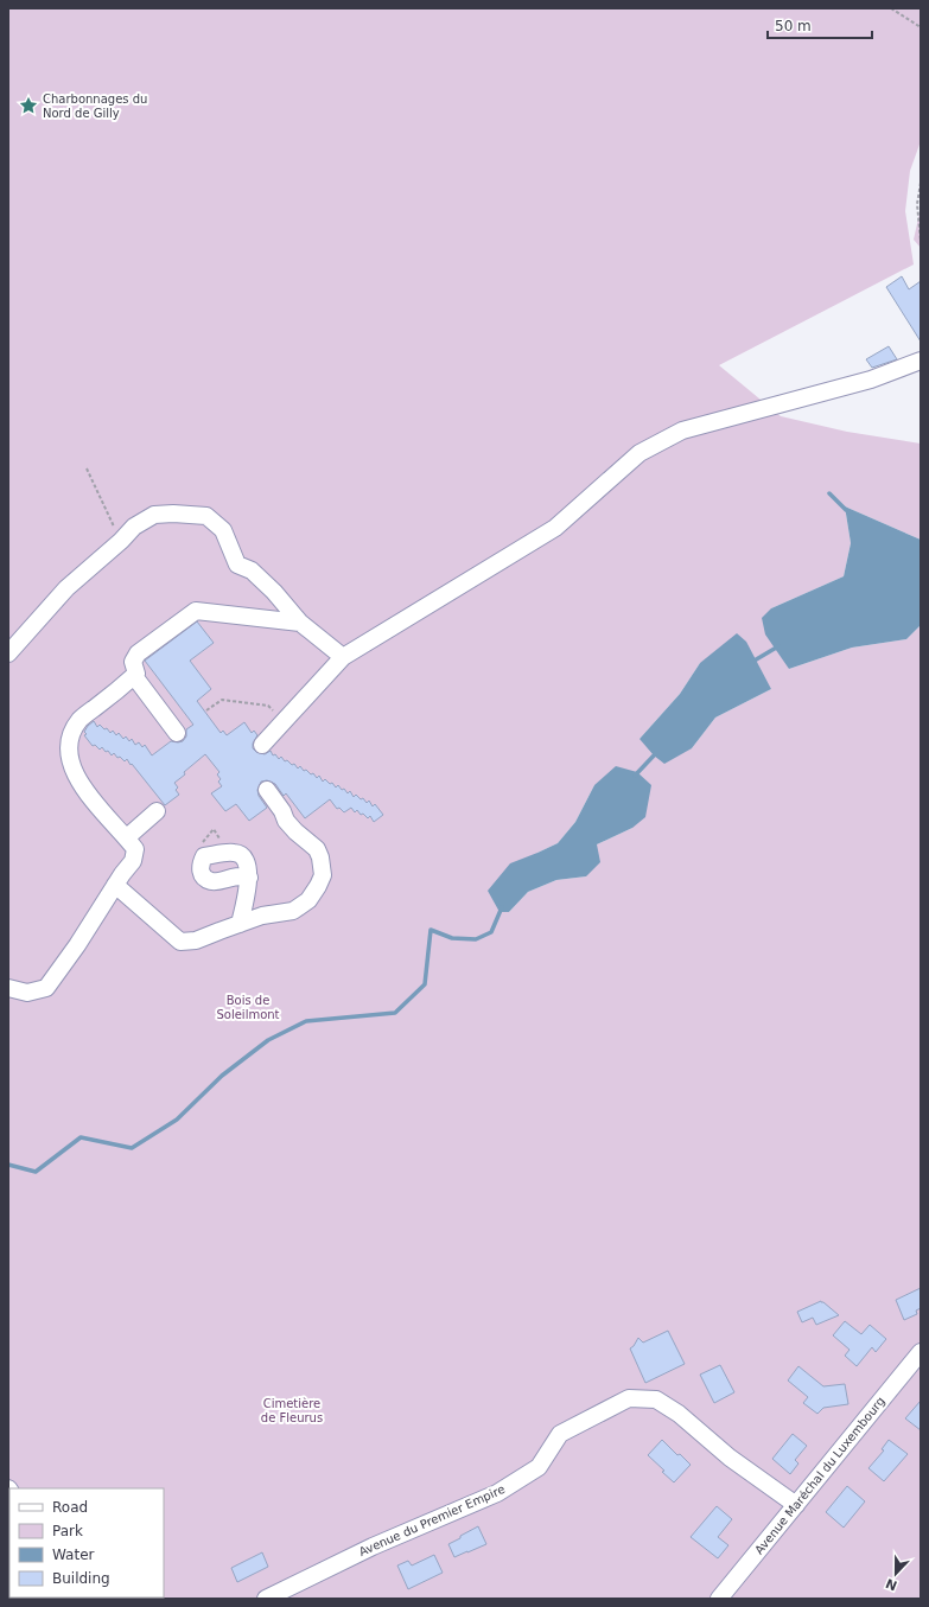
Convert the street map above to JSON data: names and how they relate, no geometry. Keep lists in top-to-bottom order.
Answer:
{
  "streets": {
    "street": ["Avenue Maréchal du Luxembourg", "Avenue du Premier Empire"]
  },
  "crossings": [
    ["Avenue Maréchal du Luxembourg", "Avenue du Premier Empire"]
  ],
  "parks": ["Bois de Soleilmont", "Cimetière de Fleurus"],
  "places": {
    "place": ["Charbonnages du Nord de Gilly"]
  },
  "legend": [
    "Road",
    "Park",
    "Water",
    "Building"
  ],
  "scale_bar": "50 m",
  "north": "bottom"
}
